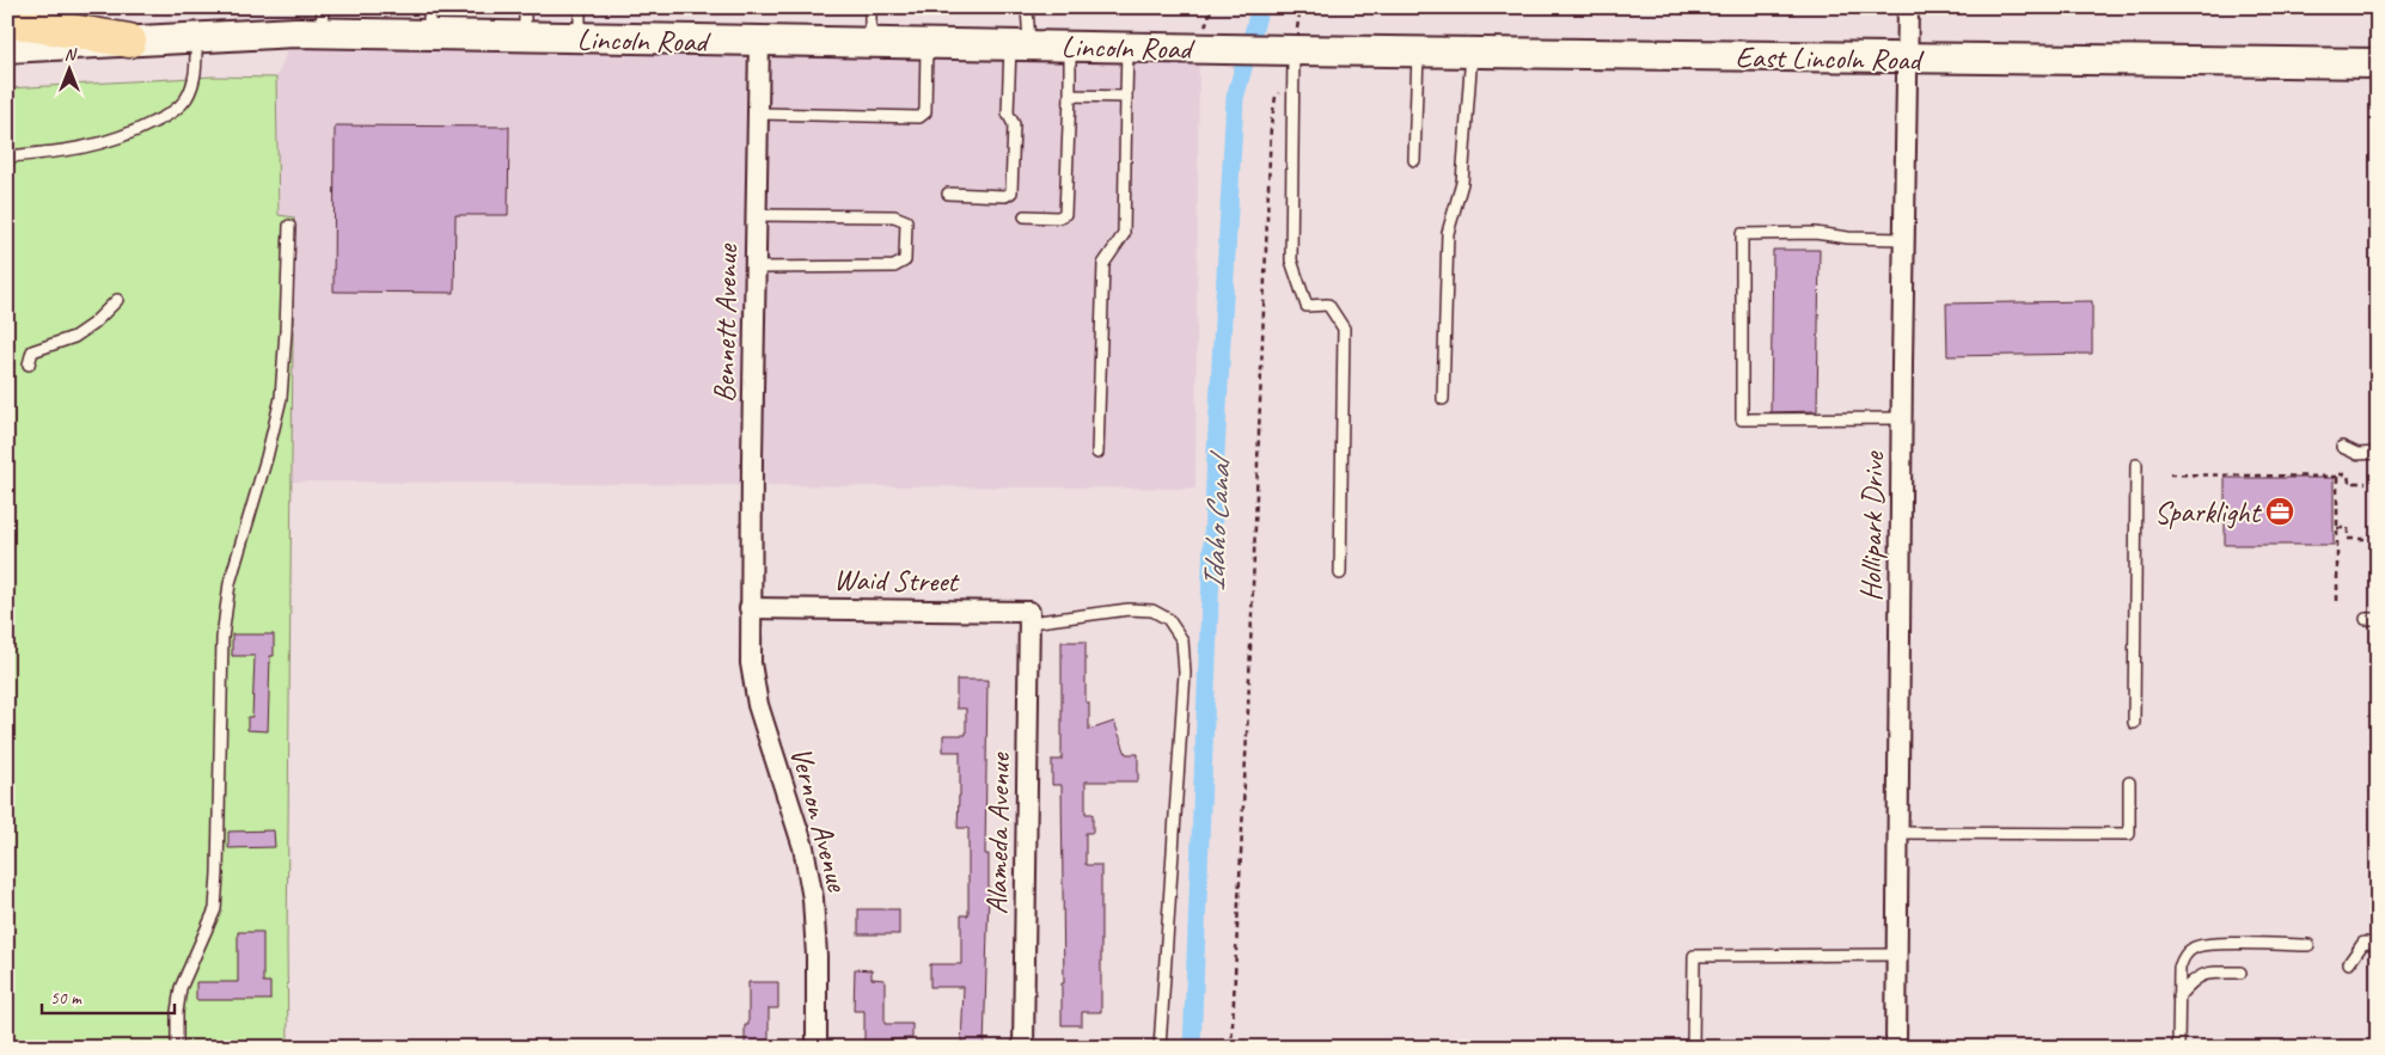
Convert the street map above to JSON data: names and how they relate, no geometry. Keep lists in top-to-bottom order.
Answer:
{
  "streets": {
    "main road": ["Lincoln Road", "East Lincoln Road"],
    "street": [
      "Bennett Avenue",
      "Hollipark Drive",
      "Waid Street",
      "Vernon Avenue",
      "Alameda Avenue"
    ]
  },
  "crossings": [
    ["Lincoln Road", "East Lincoln Road"],
    ["Lincoln Road", "Bennett Avenue"],
    ["East Lincoln Road", "Hollipark Drive"],
    ["Bennett Avenue", "Waid Street"],
    ["Bennett Avenue", "Vernon Avenue"],
    ["Waid Street", "Vernon Avenue"],
    ["Waid Street", "Alameda Avenue"]
  ],
  "water": ["Idaho Canal"],
  "places": {
    "office": ["Sparklight"]
  },
  "scale_bar": "50 m",
  "north": "top"
}
